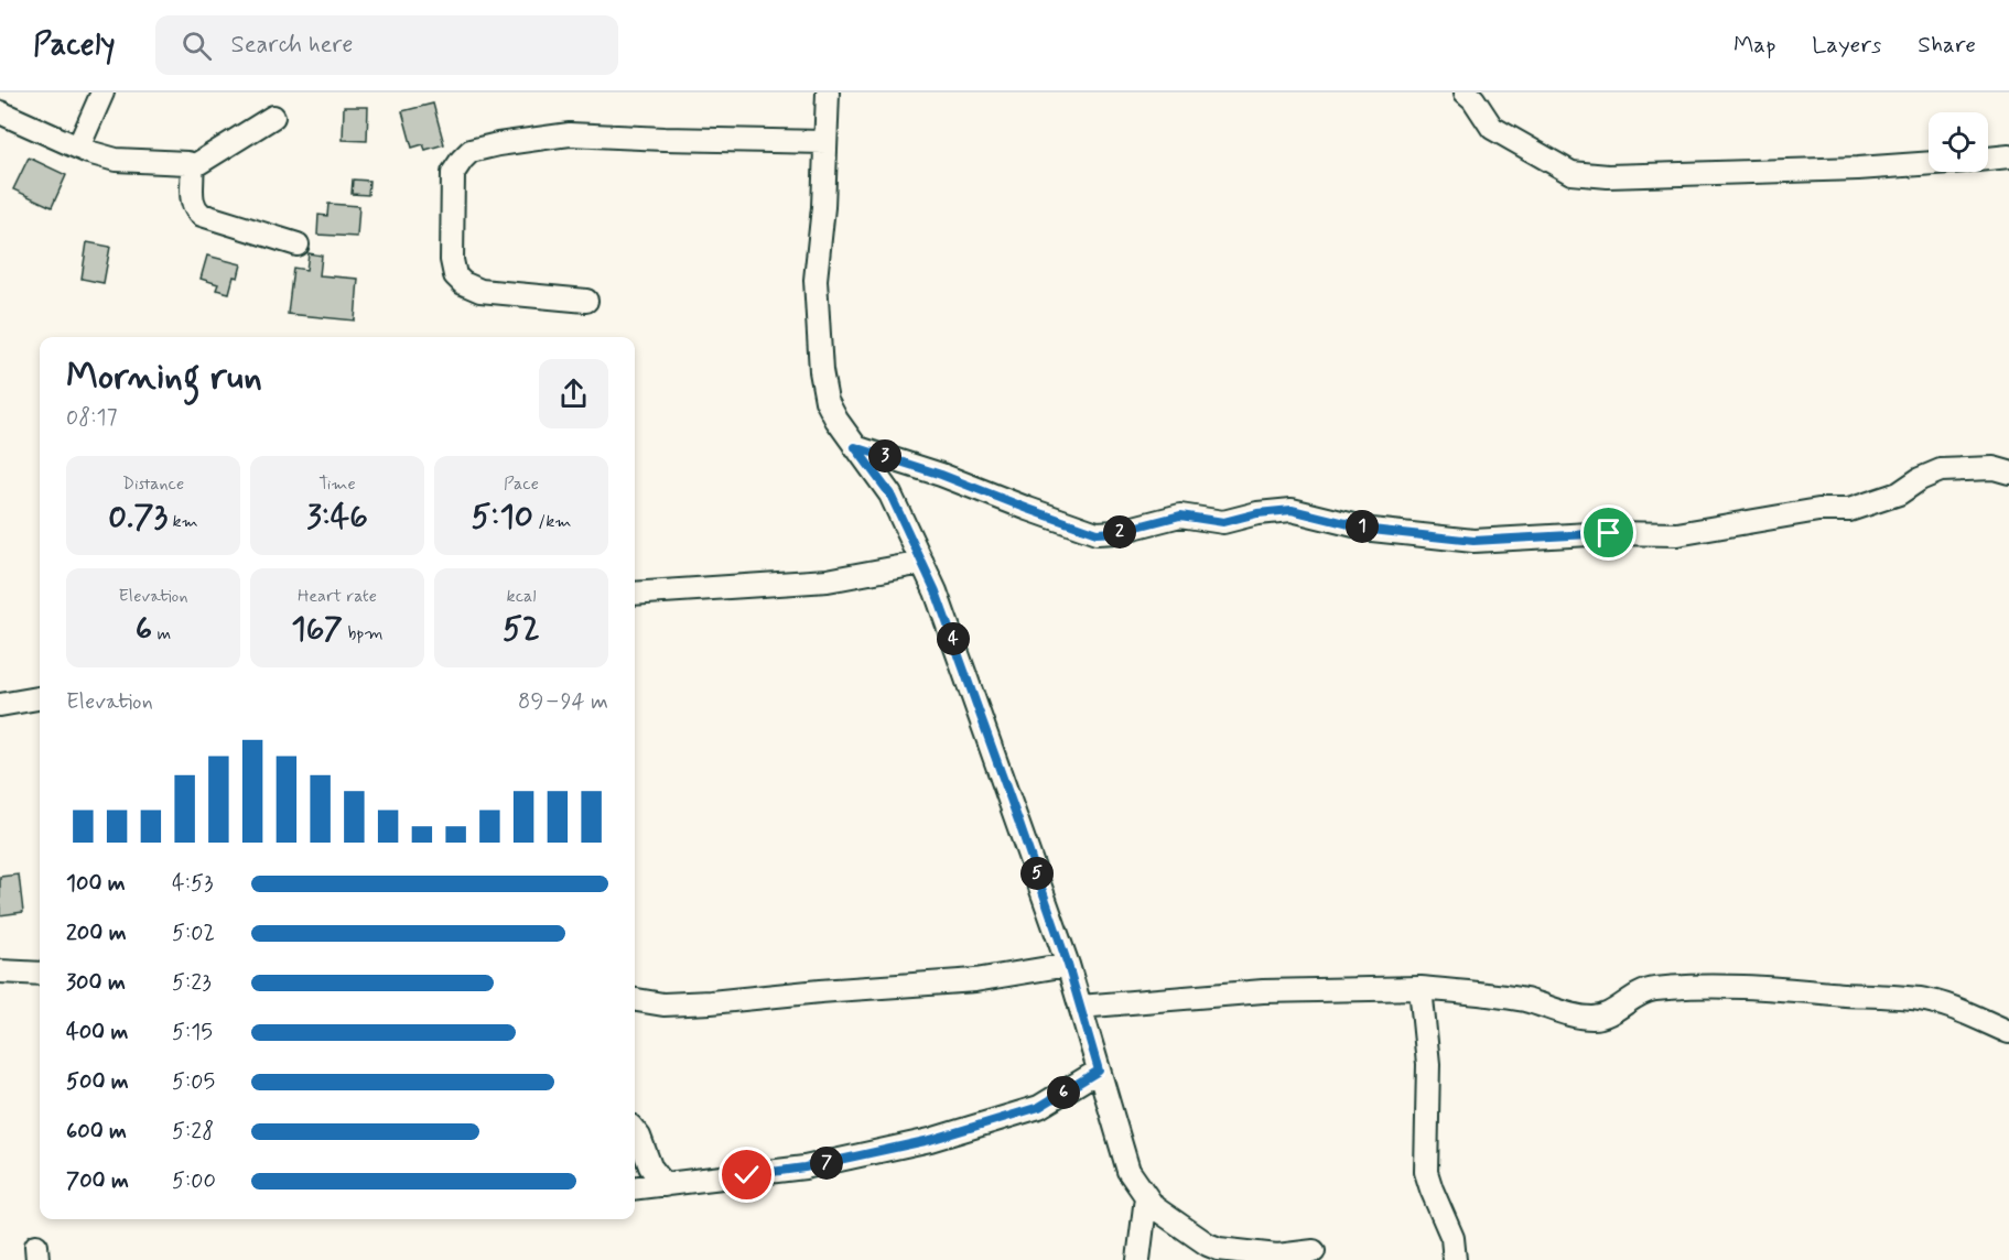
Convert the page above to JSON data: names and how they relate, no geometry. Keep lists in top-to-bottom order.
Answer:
{
  "page": {
    "header": "Pacely",
    "search": "Search here",
    "nav": ["Map", "Layers", "Share"],
    "heading": ["Morning run", "08:17"],
    "pins": [
      "3",
      "1",
      "2",
      "4",
      "5",
      "6",
      "7"
    ],
    "stats": [
      ["Distance", "0.73 km"],
      ["Time", "3:46"],
      ["Pace", "5:10 /km"],
      ["Elevation", "6 m"],
      ["Heart rate", "167 bpm"],
      ["kcal", "52"]
    ],
    "chart": ["Elevation", "89–94 m"],
    "list": [
      {
        "name": "100 m",
        "note": "4:53"
      },
      {
        "name": "200 m",
        "note": "5:02"
      },
      {
        "name": "300 m",
        "note": "5:23"
      },
      {
        "name": "400 m",
        "note": "5:15"
      },
      {
        "name": "500 m",
        "note": "5:05"
      },
      {
        "name": "600 m",
        "note": "5:28"
      },
      {
        "name": "700 m",
        "note": "5:00"
      }
    ]
  }
}
